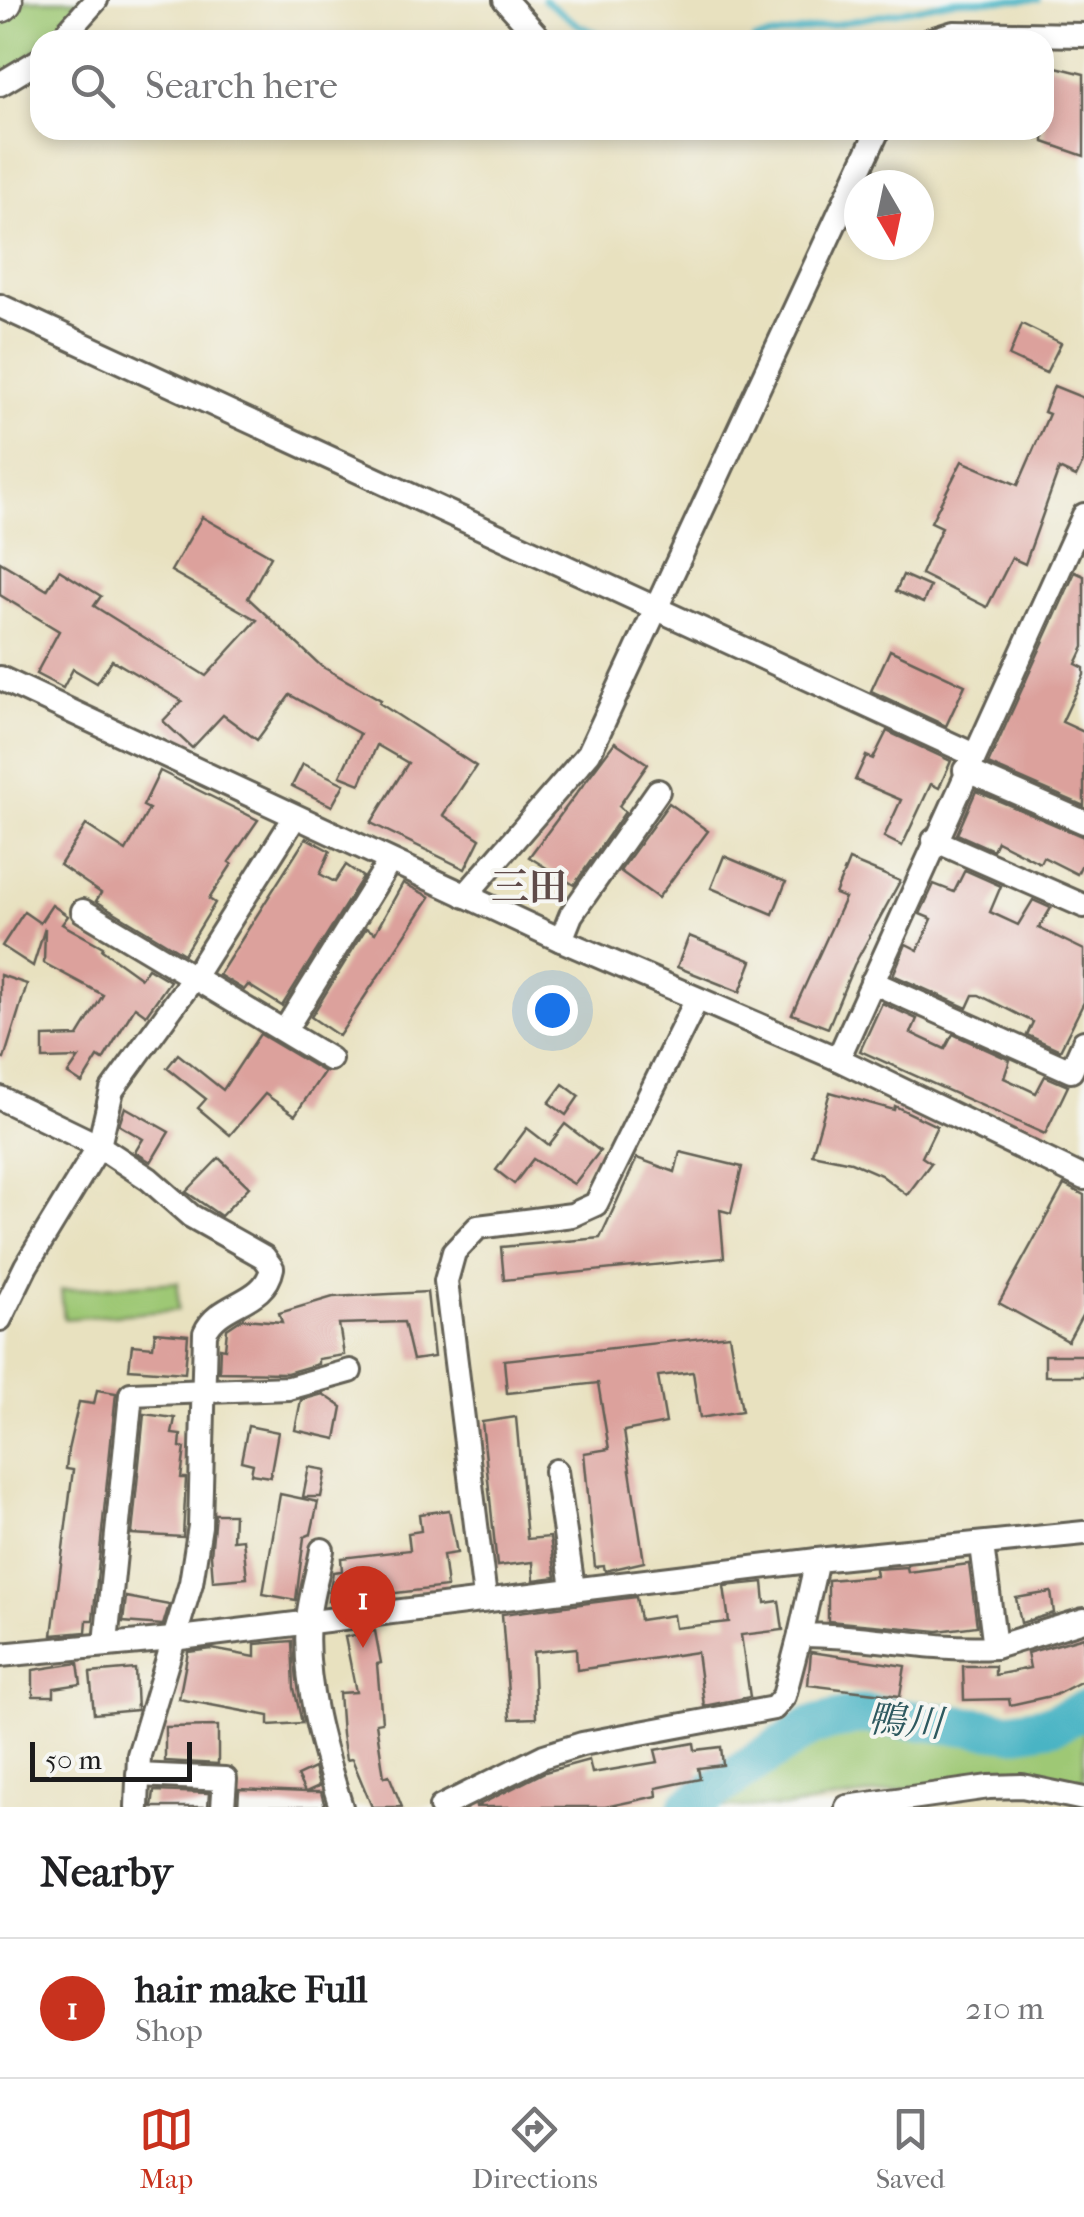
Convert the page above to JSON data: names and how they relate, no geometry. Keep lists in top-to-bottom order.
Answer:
{
  "districts": ["三田"],
  "water": ["鴨川"],
  "scale_bar": "50 m",
  "north": "bottom",
  "page": {
    "search": "Search here",
    "pins": "1",
    "scale": "50 m",
    "heading": "Nearby",
    "list": [
      {
        "mark": "1",
        "name": "hair make Full",
        "note": "Shop",
        "value": "210 m"
      }
    ],
    "nav": ["Map", "Directions", "Saved"]
  }
}
